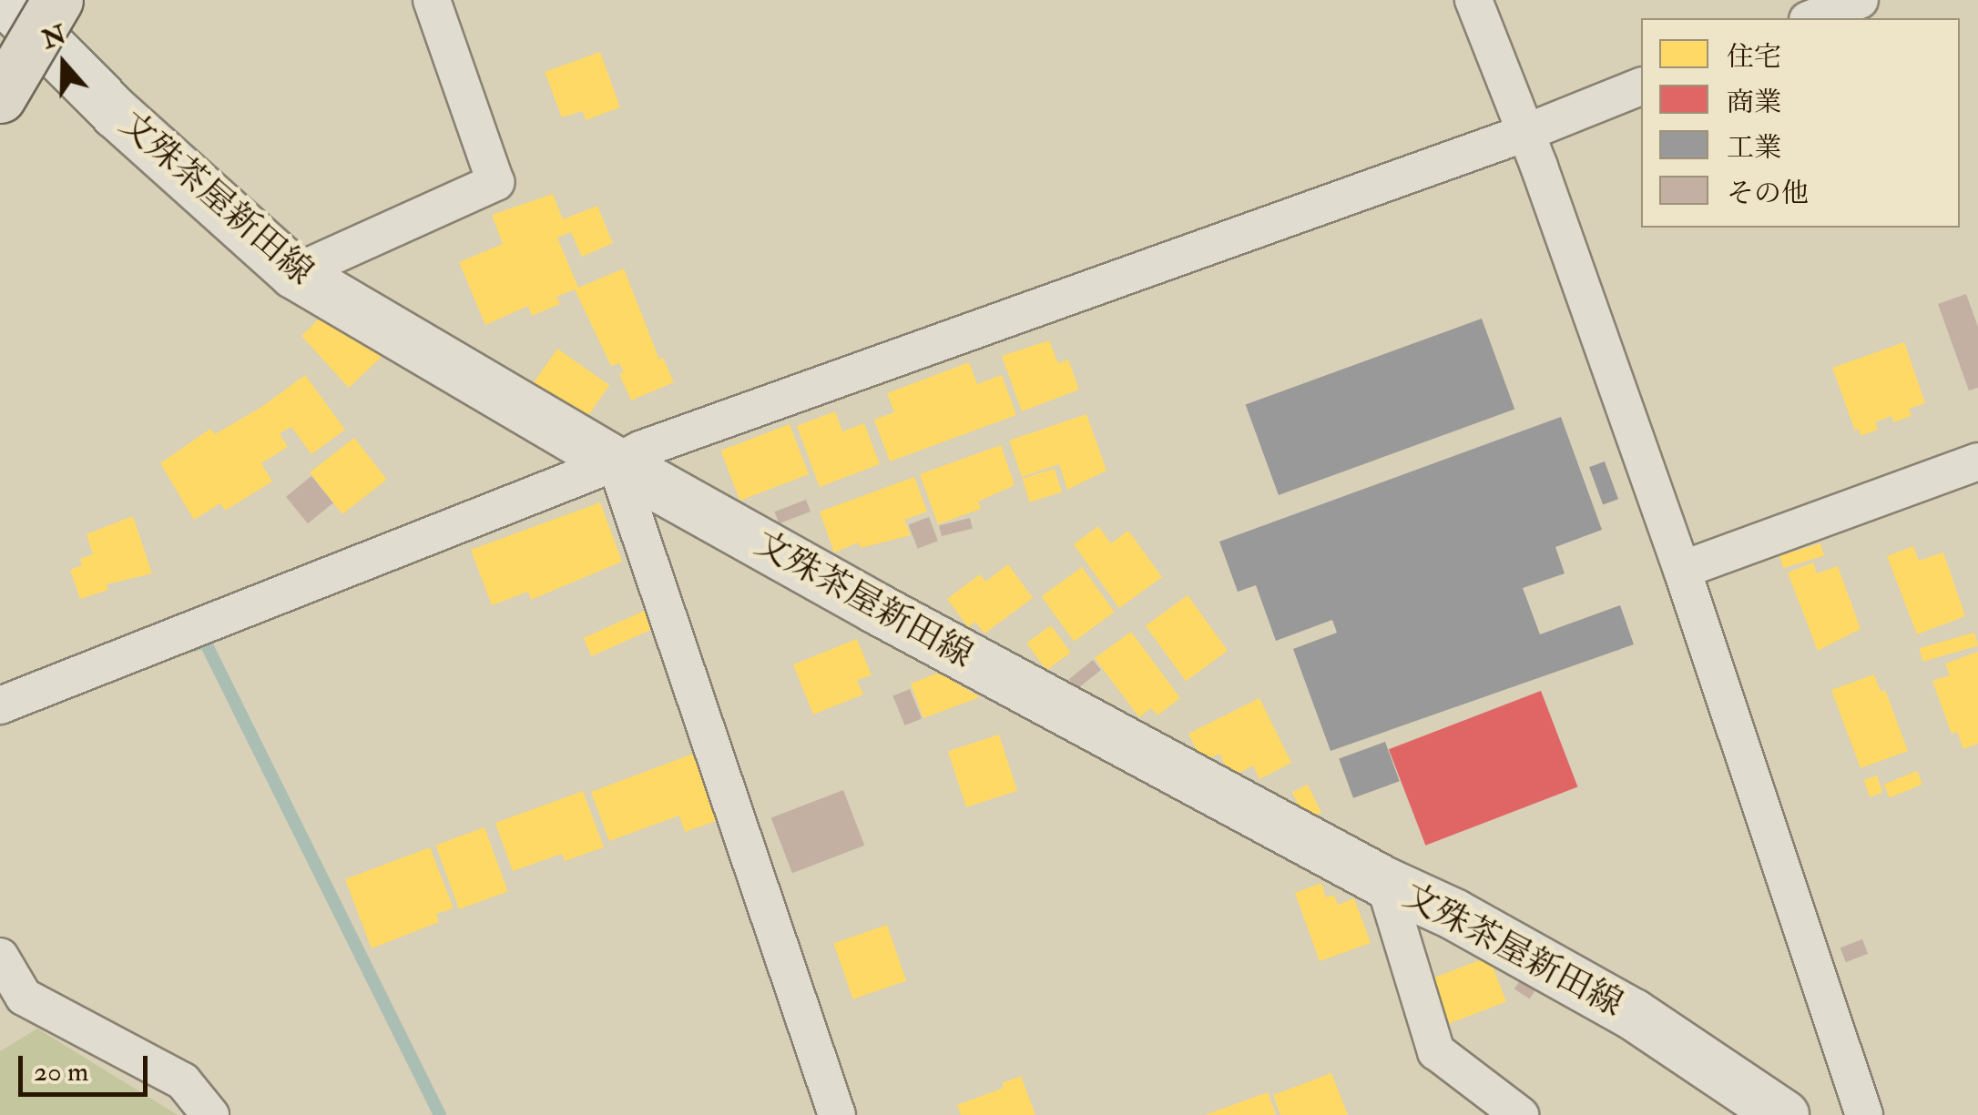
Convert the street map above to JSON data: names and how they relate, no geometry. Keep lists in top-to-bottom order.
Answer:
{
  "streets": {
    "main road": ["文殊茶屋新田線"]
  },
  "legend": [
    "住宅",
    "商業",
    "工業",
    "その他"
  ],
  "scale_bar": "20 m",
  "north": "top"
}
